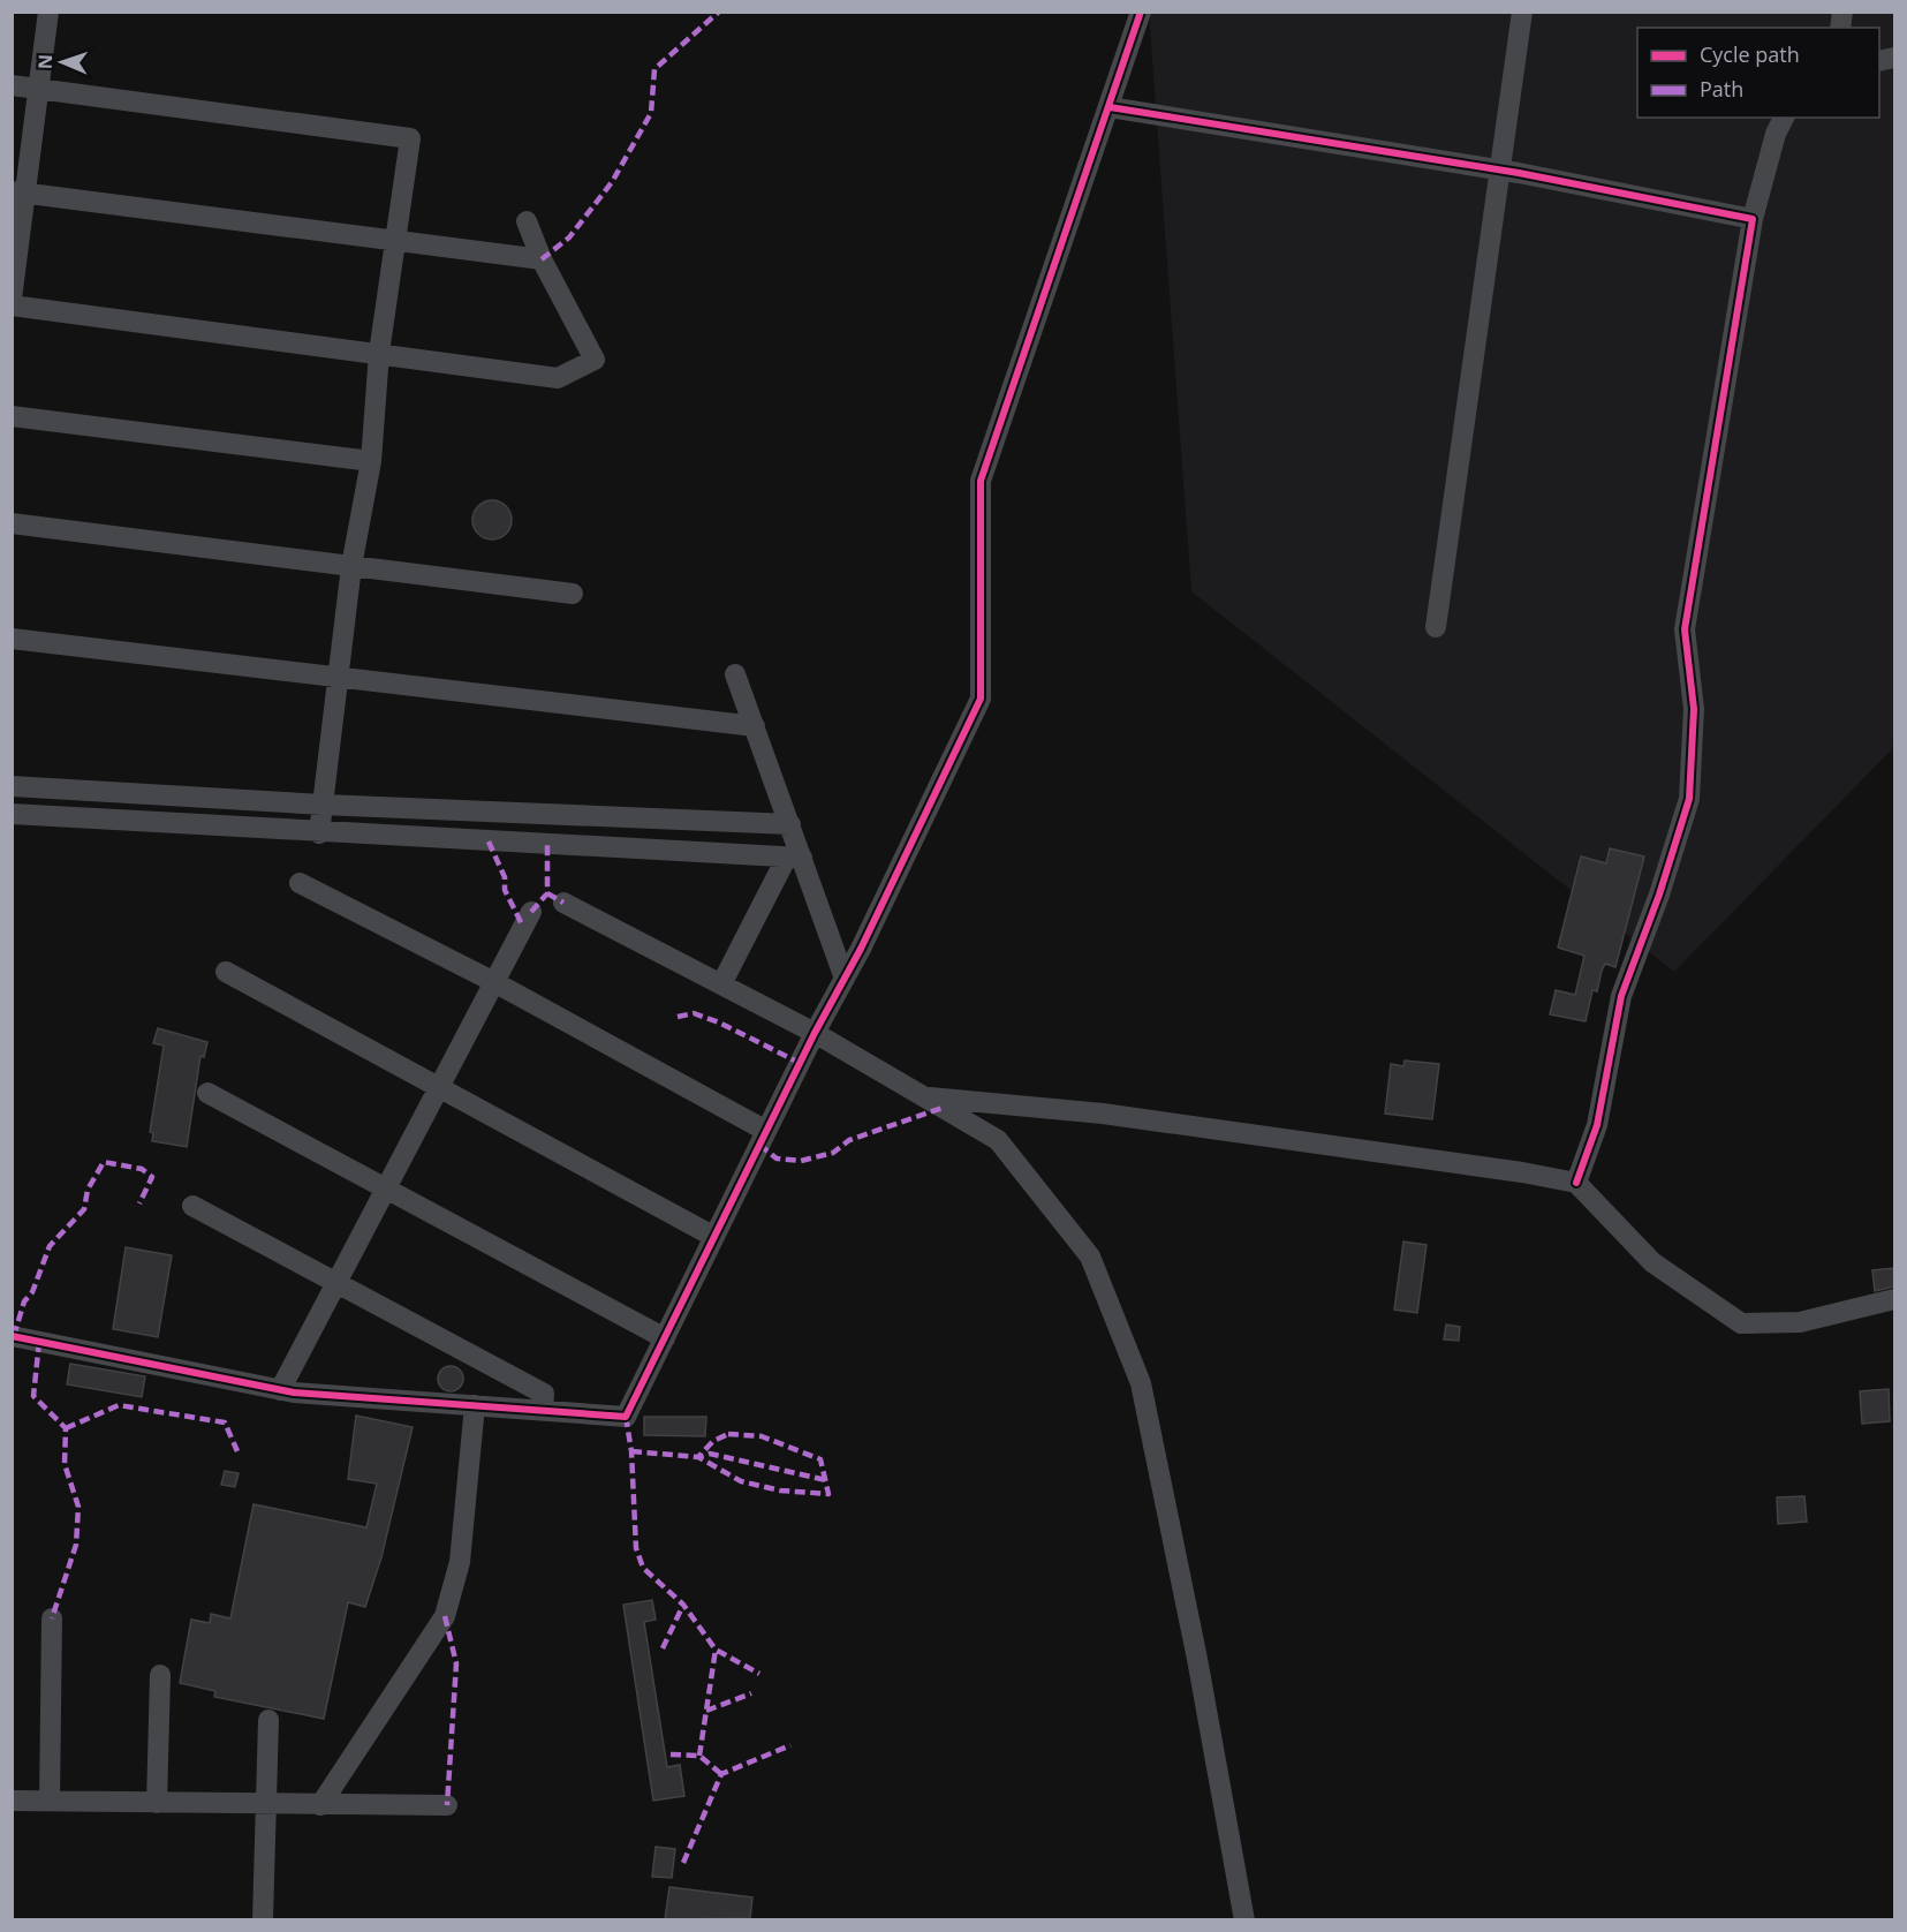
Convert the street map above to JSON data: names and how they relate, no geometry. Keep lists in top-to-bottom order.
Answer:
{
  "legend": ["Cycle path", "Path"],
  "north": "left"
}
